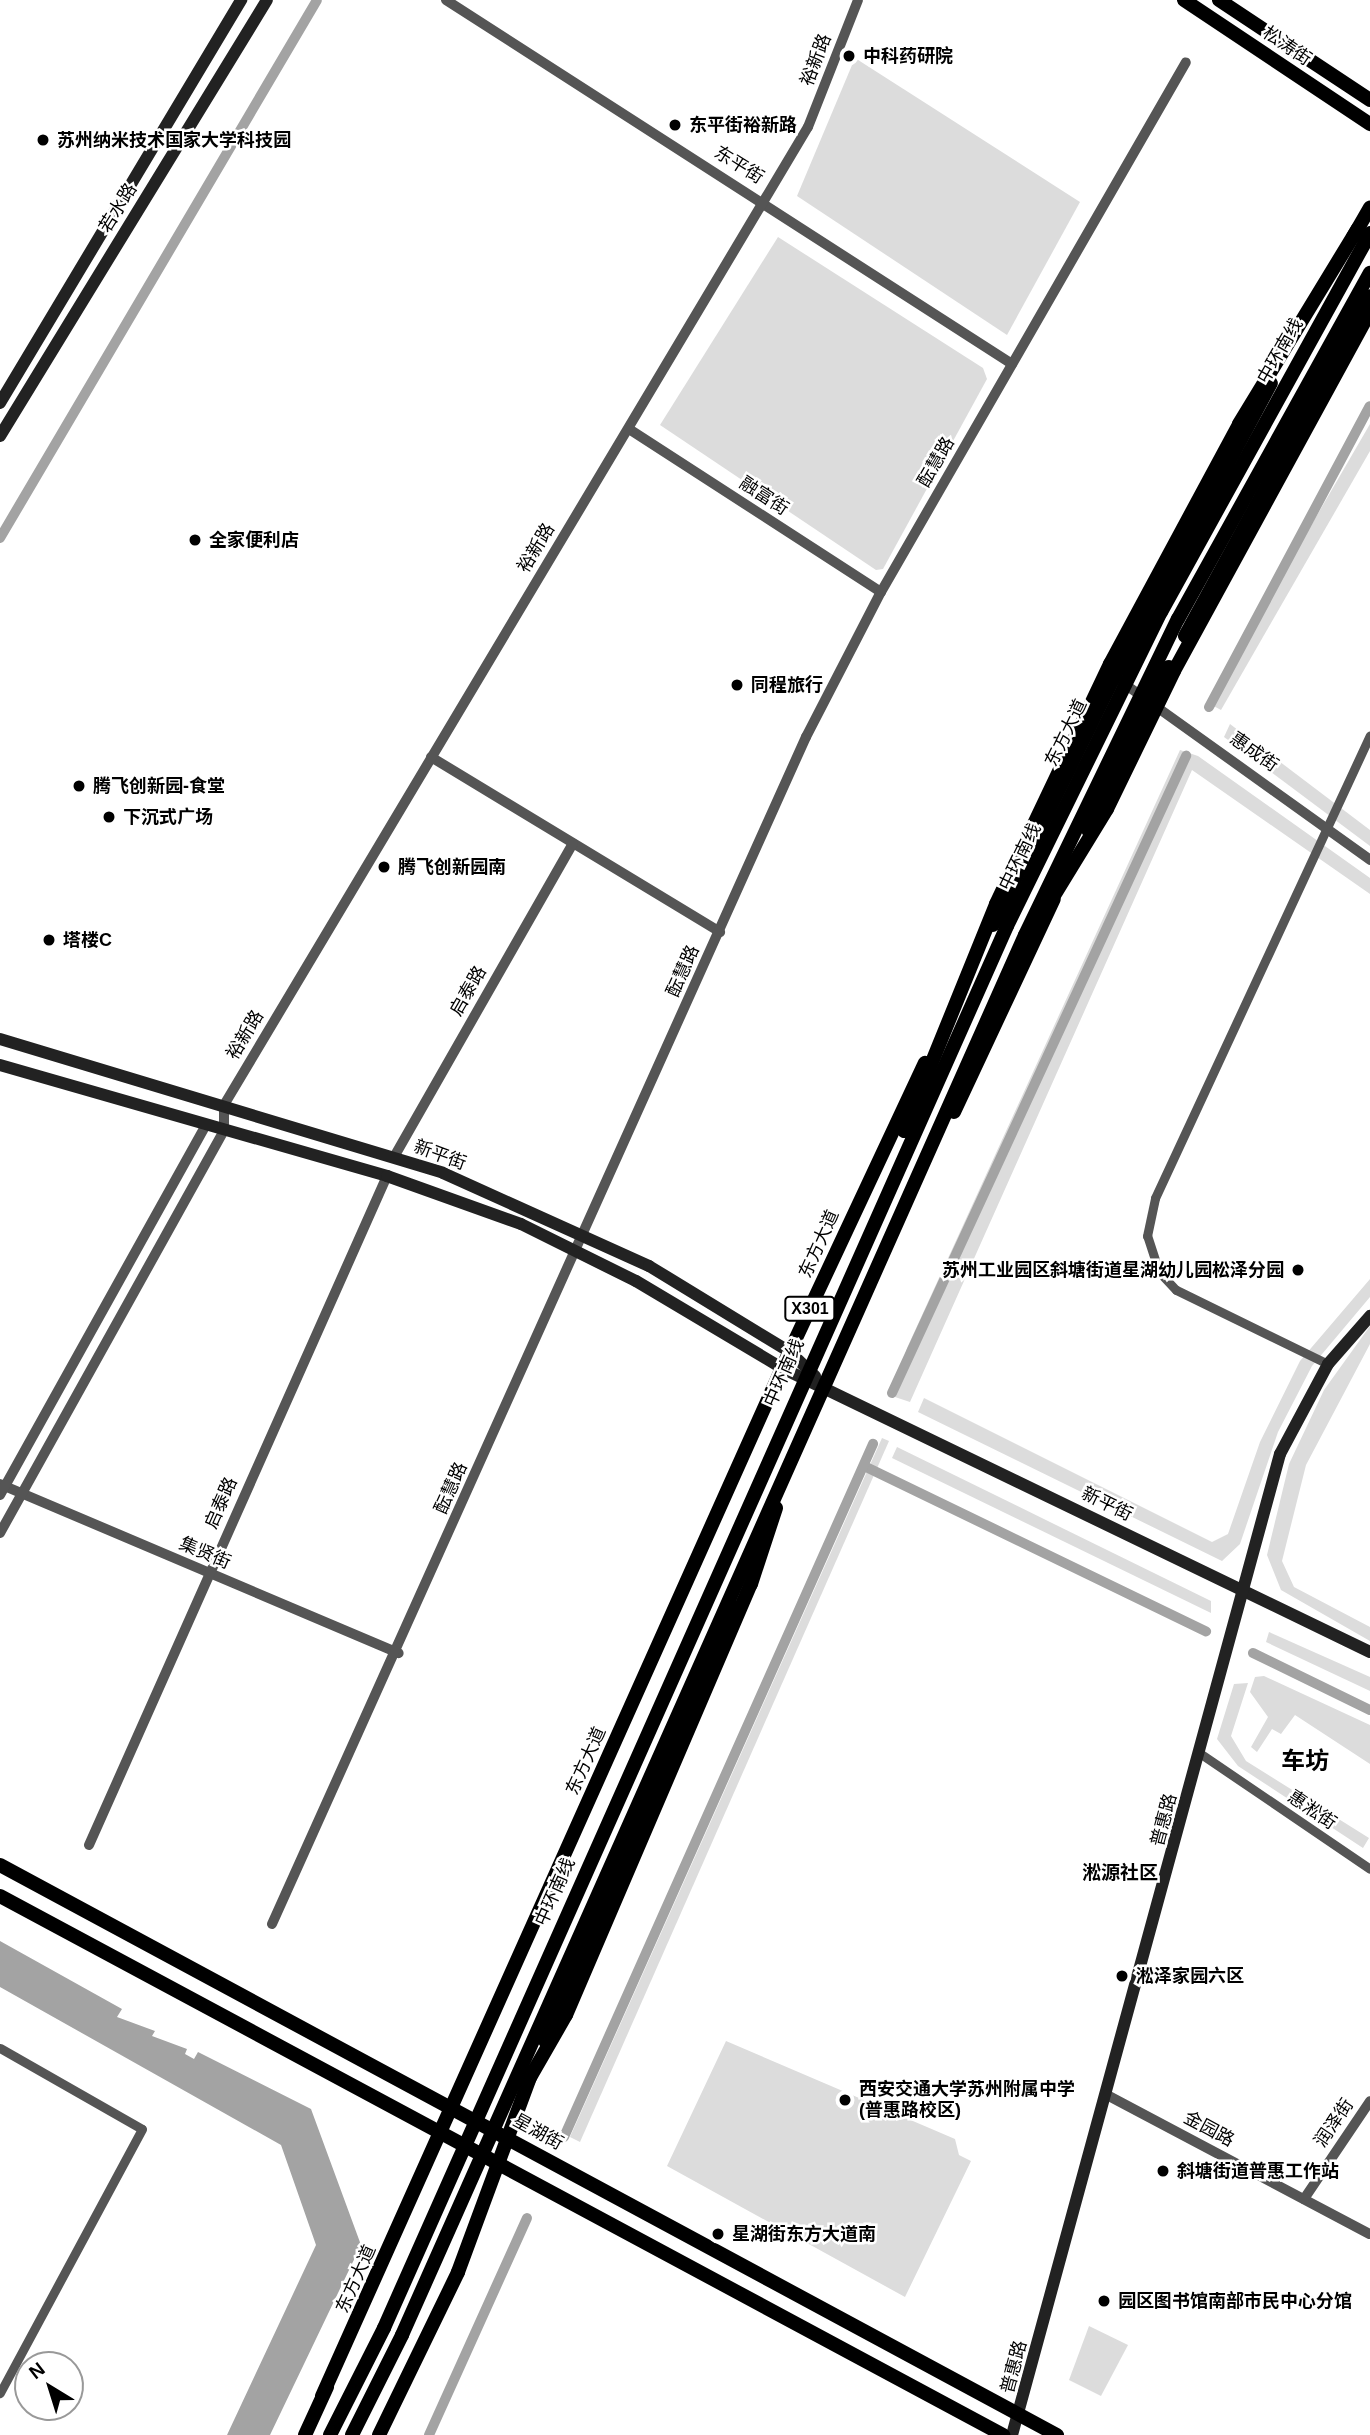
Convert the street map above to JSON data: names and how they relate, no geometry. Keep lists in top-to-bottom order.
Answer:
{
  "streets": {
    "main road": [
      "松涛街",
      "裕新路",
      "若水路",
      "中环南线",
      "东方大道",
      "新平街",
      "X301",
      "普惠路",
      "星湖街"
    ],
    "street": [
      "东平街",
      "酝慧路",
      "融富街",
      "惠成街",
      "启泰路",
      "集贤街",
      "惠淞街",
      "润泽街",
      "金园路"
    ]
  },
  "crossings": [
    ["裕新路", "东平街"],
    ["裕新路", "融富街"],
    ["裕新路", "新平街"],
    ["裕新路", "集贤街"],
    ["东平街", "酝慧路"],
    ["中环南线", "东方大道"],
    ["酝慧路", "融富街"],
    ["酝慧路", "新平街"],
    ["酝慧路", "集贤街"],
    ["东方大道", "惠成街"],
    ["东方大道", "新平街"],
    ["东方大道", "星湖街"],
    ["惠成街", "X301"],
    ["启泰路", "新平街"],
    ["启泰路", "集贤街"],
    ["新平街", "X301"],
    ["新平街", "普惠路"],
    ["X301", "星湖街"],
    ["惠淞街", "普惠路"],
    ["普惠路", "金园路"],
    ["普惠路", "星湖街"],
    ["润泽街", "金园路"]
  ],
  "districts": ["车坊", "淞源社区"],
  "places": [
    "中科药研院",
    "东平街裕新路",
    "苏州纳米技术国家大学科技园",
    "全家便利店",
    "同程旅行",
    "腾飞创新园-食堂",
    "下沉式广场",
    "腾飞创新园南",
    "塔楼C",
    "苏州工业园区斜塘街道星湖幼儿园松泽分园",
    "淞泽家园六区",
    "西安交通大学苏州附属中学 (普惠路校区)",
    "斜塘街道普惠工作站",
    "星湖街东方大道南",
    "园区图书馆南部市民中心分馆"
  ],
  "north": "top left"
}
